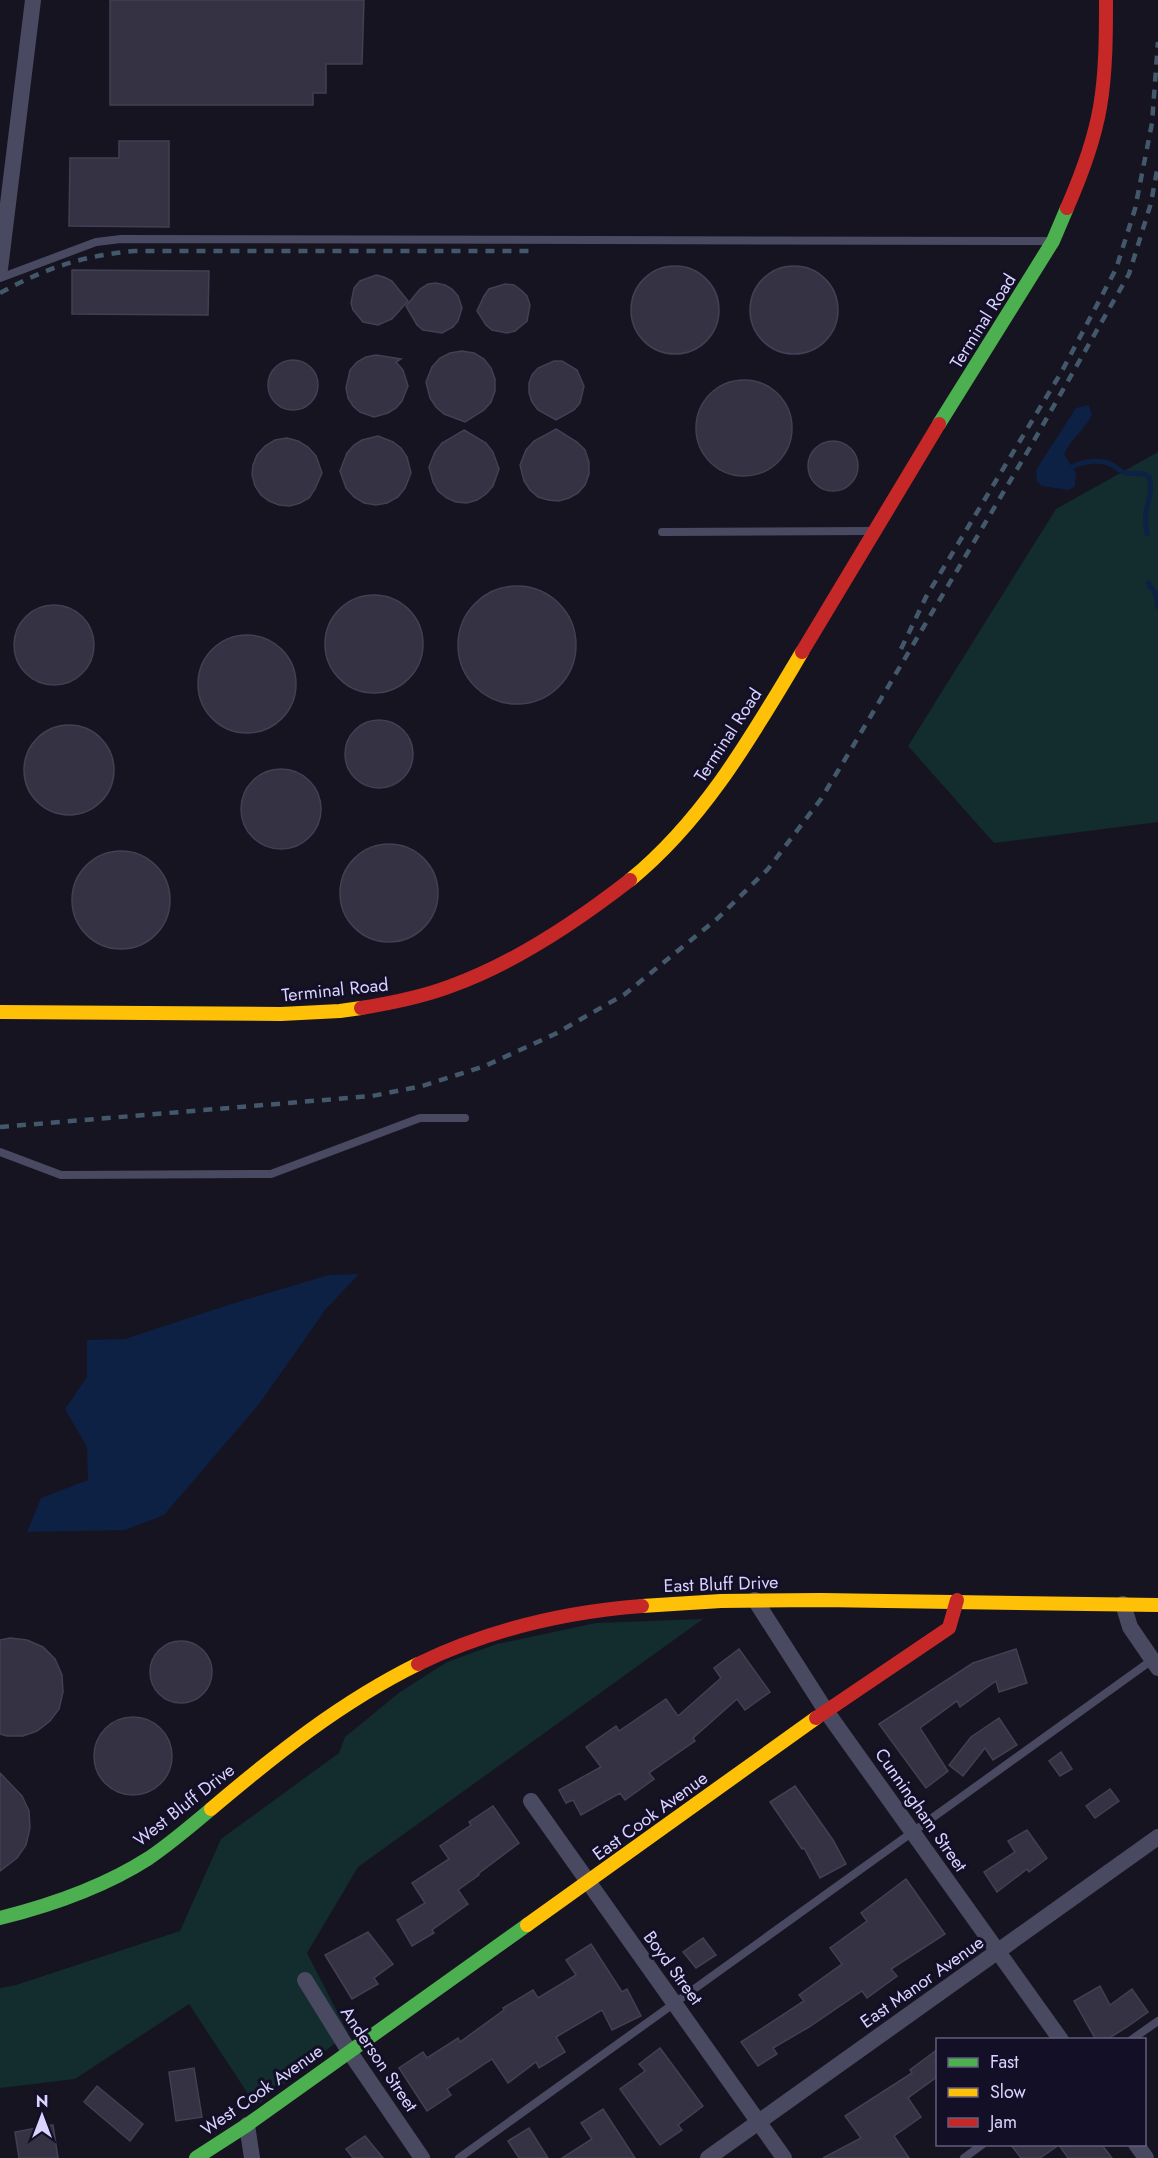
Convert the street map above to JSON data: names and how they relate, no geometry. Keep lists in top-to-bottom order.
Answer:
{
  "streets": {
    "street": [
      "Terminal Road",
      "East Bluff Drive",
      "West Bluff Drive",
      "Cunningham Street",
      "East Cook Avenue",
      "Boyd Street",
      "East Manor Avenue",
      "Anderson Street",
      "West Cook Avenue"
    ]
  },
  "crossings": [
    ["East Bluff Drive", "West Bluff Drive"],
    ["East Bluff Drive", "Cunningham Street"],
    ["East Bluff Drive", "East Cook Avenue"],
    ["Cunningham Street", "East Cook Avenue"],
    ["Cunningham Street", "East Manor Avenue"],
    ["East Cook Avenue", "Boyd Street"],
    ["East Cook Avenue", "Anderson Street"],
    ["East Cook Avenue", "West Cook Avenue"],
    ["Boyd Street", "East Manor Avenue"],
    ["Anderson Street", "West Cook Avenue"]
  ],
  "legend": ["Fast", "Slow", "Jam"],
  "north": "top"
}
